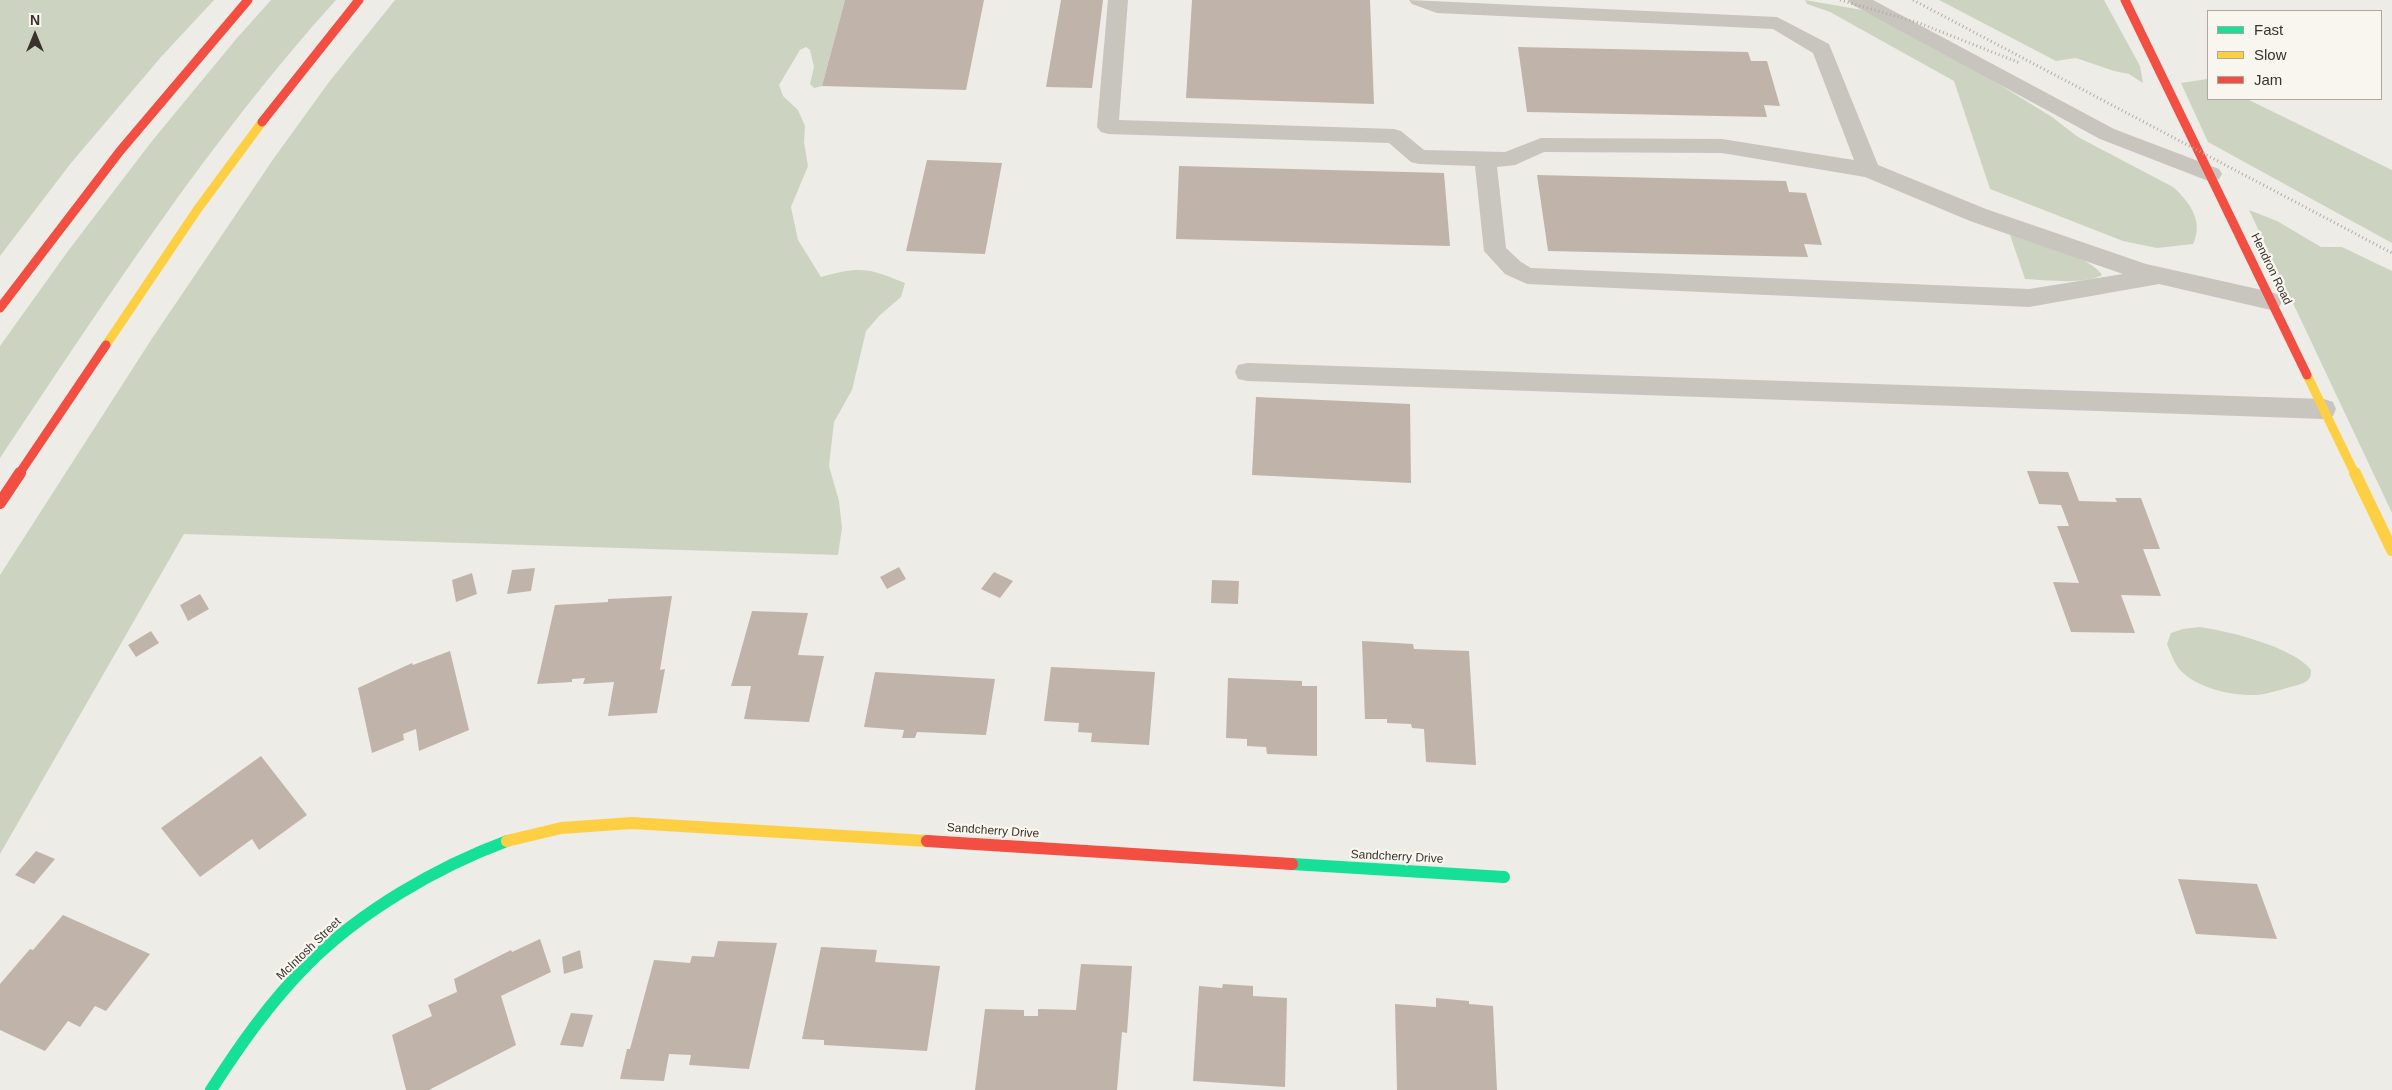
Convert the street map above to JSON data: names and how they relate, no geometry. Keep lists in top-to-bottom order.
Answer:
{
  "streets": {
    "street": ["Hendron Road", "Sandcherry Drive", "McIntosh Street"]
  },
  "crossings": [
    ["Sandcherry Drive", "McIntosh Street"]
  ],
  "legend": ["Fast", "Slow", "Jam"],
  "north": "top"
}
